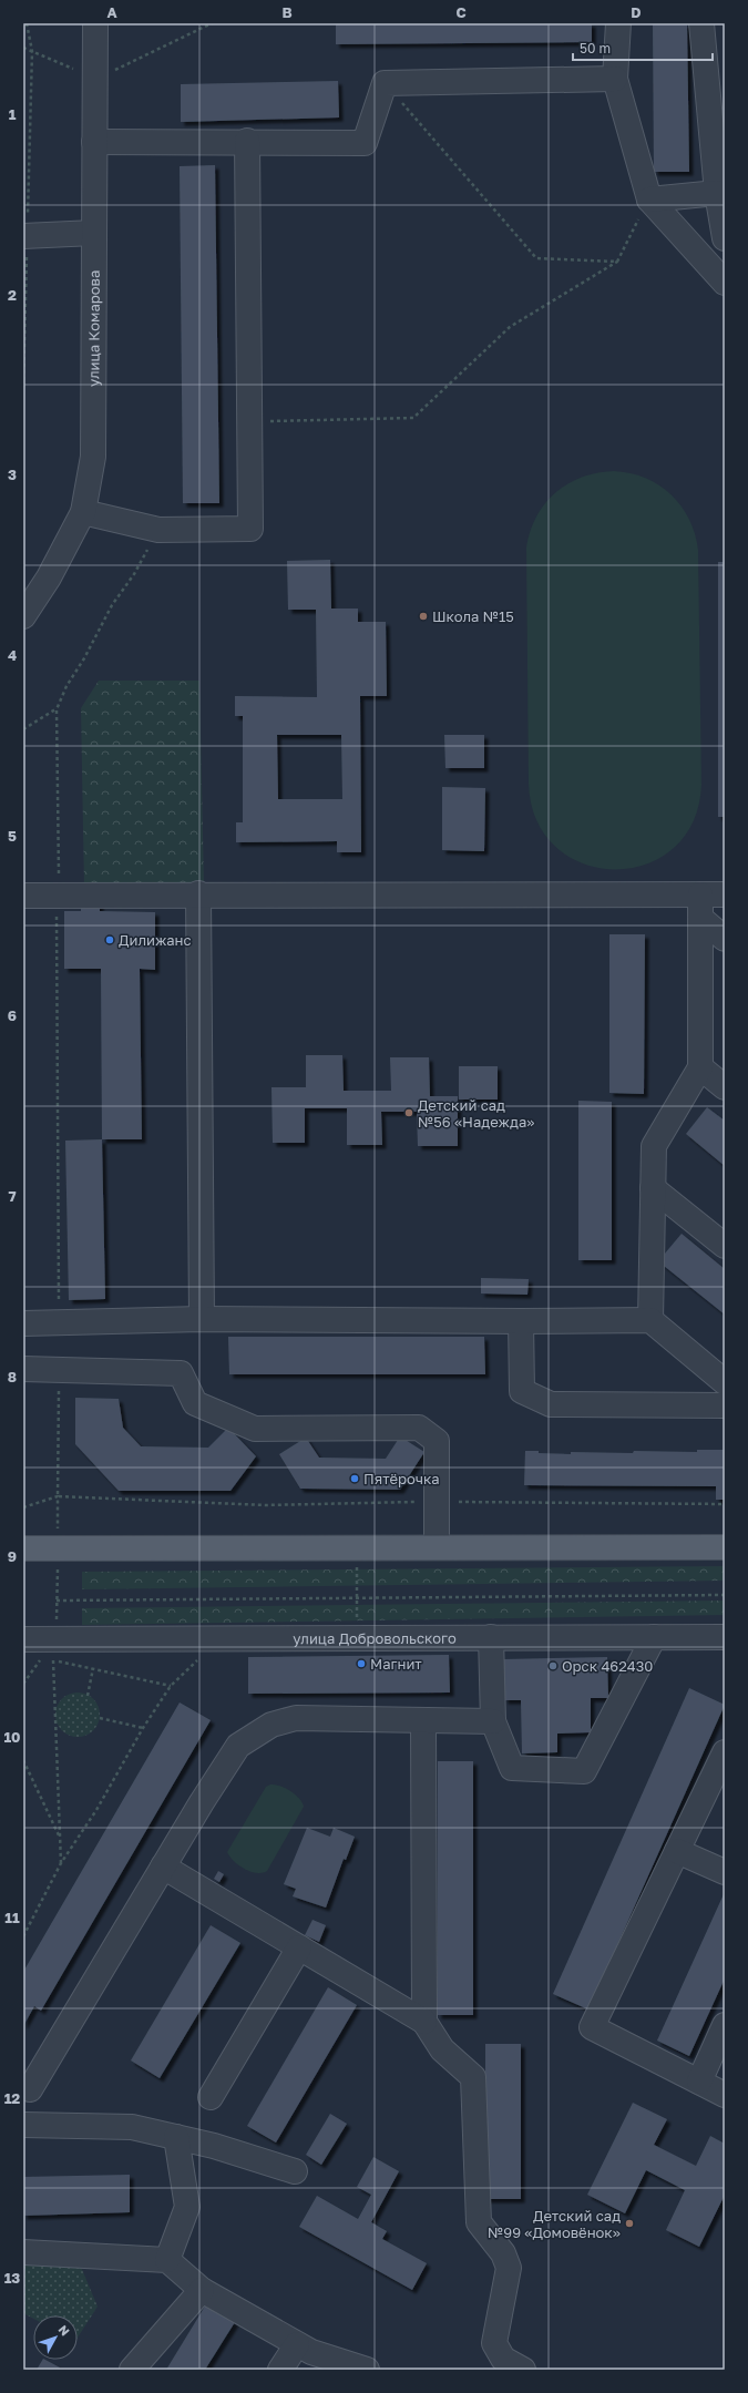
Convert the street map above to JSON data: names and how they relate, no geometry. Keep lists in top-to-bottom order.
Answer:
{
  "streets": {
    "street": ["улица Комарова", "улица Добровольского"]
  },
  "places": [
    "Школа №15",
    "Дилижанс",
    "Детский сад №56 «Надежда»",
    "Пятёрочка",
    "Магнит",
    "Орск 462430",
    "Детский сад №99 «Домовёнок»"
  ],
  "scale_bar": "50 m",
  "north": "top right",
  "grid": {
    "columns": [
      "A",
      "B",
      "C",
      "D"
    ],
    "rows": [
      "1",
      "2",
      "3",
      "4",
      "5",
      "6",
      "7",
      "8",
      "9",
      "10",
      "11",
      "12",
      "13"
    ]
  }
}
